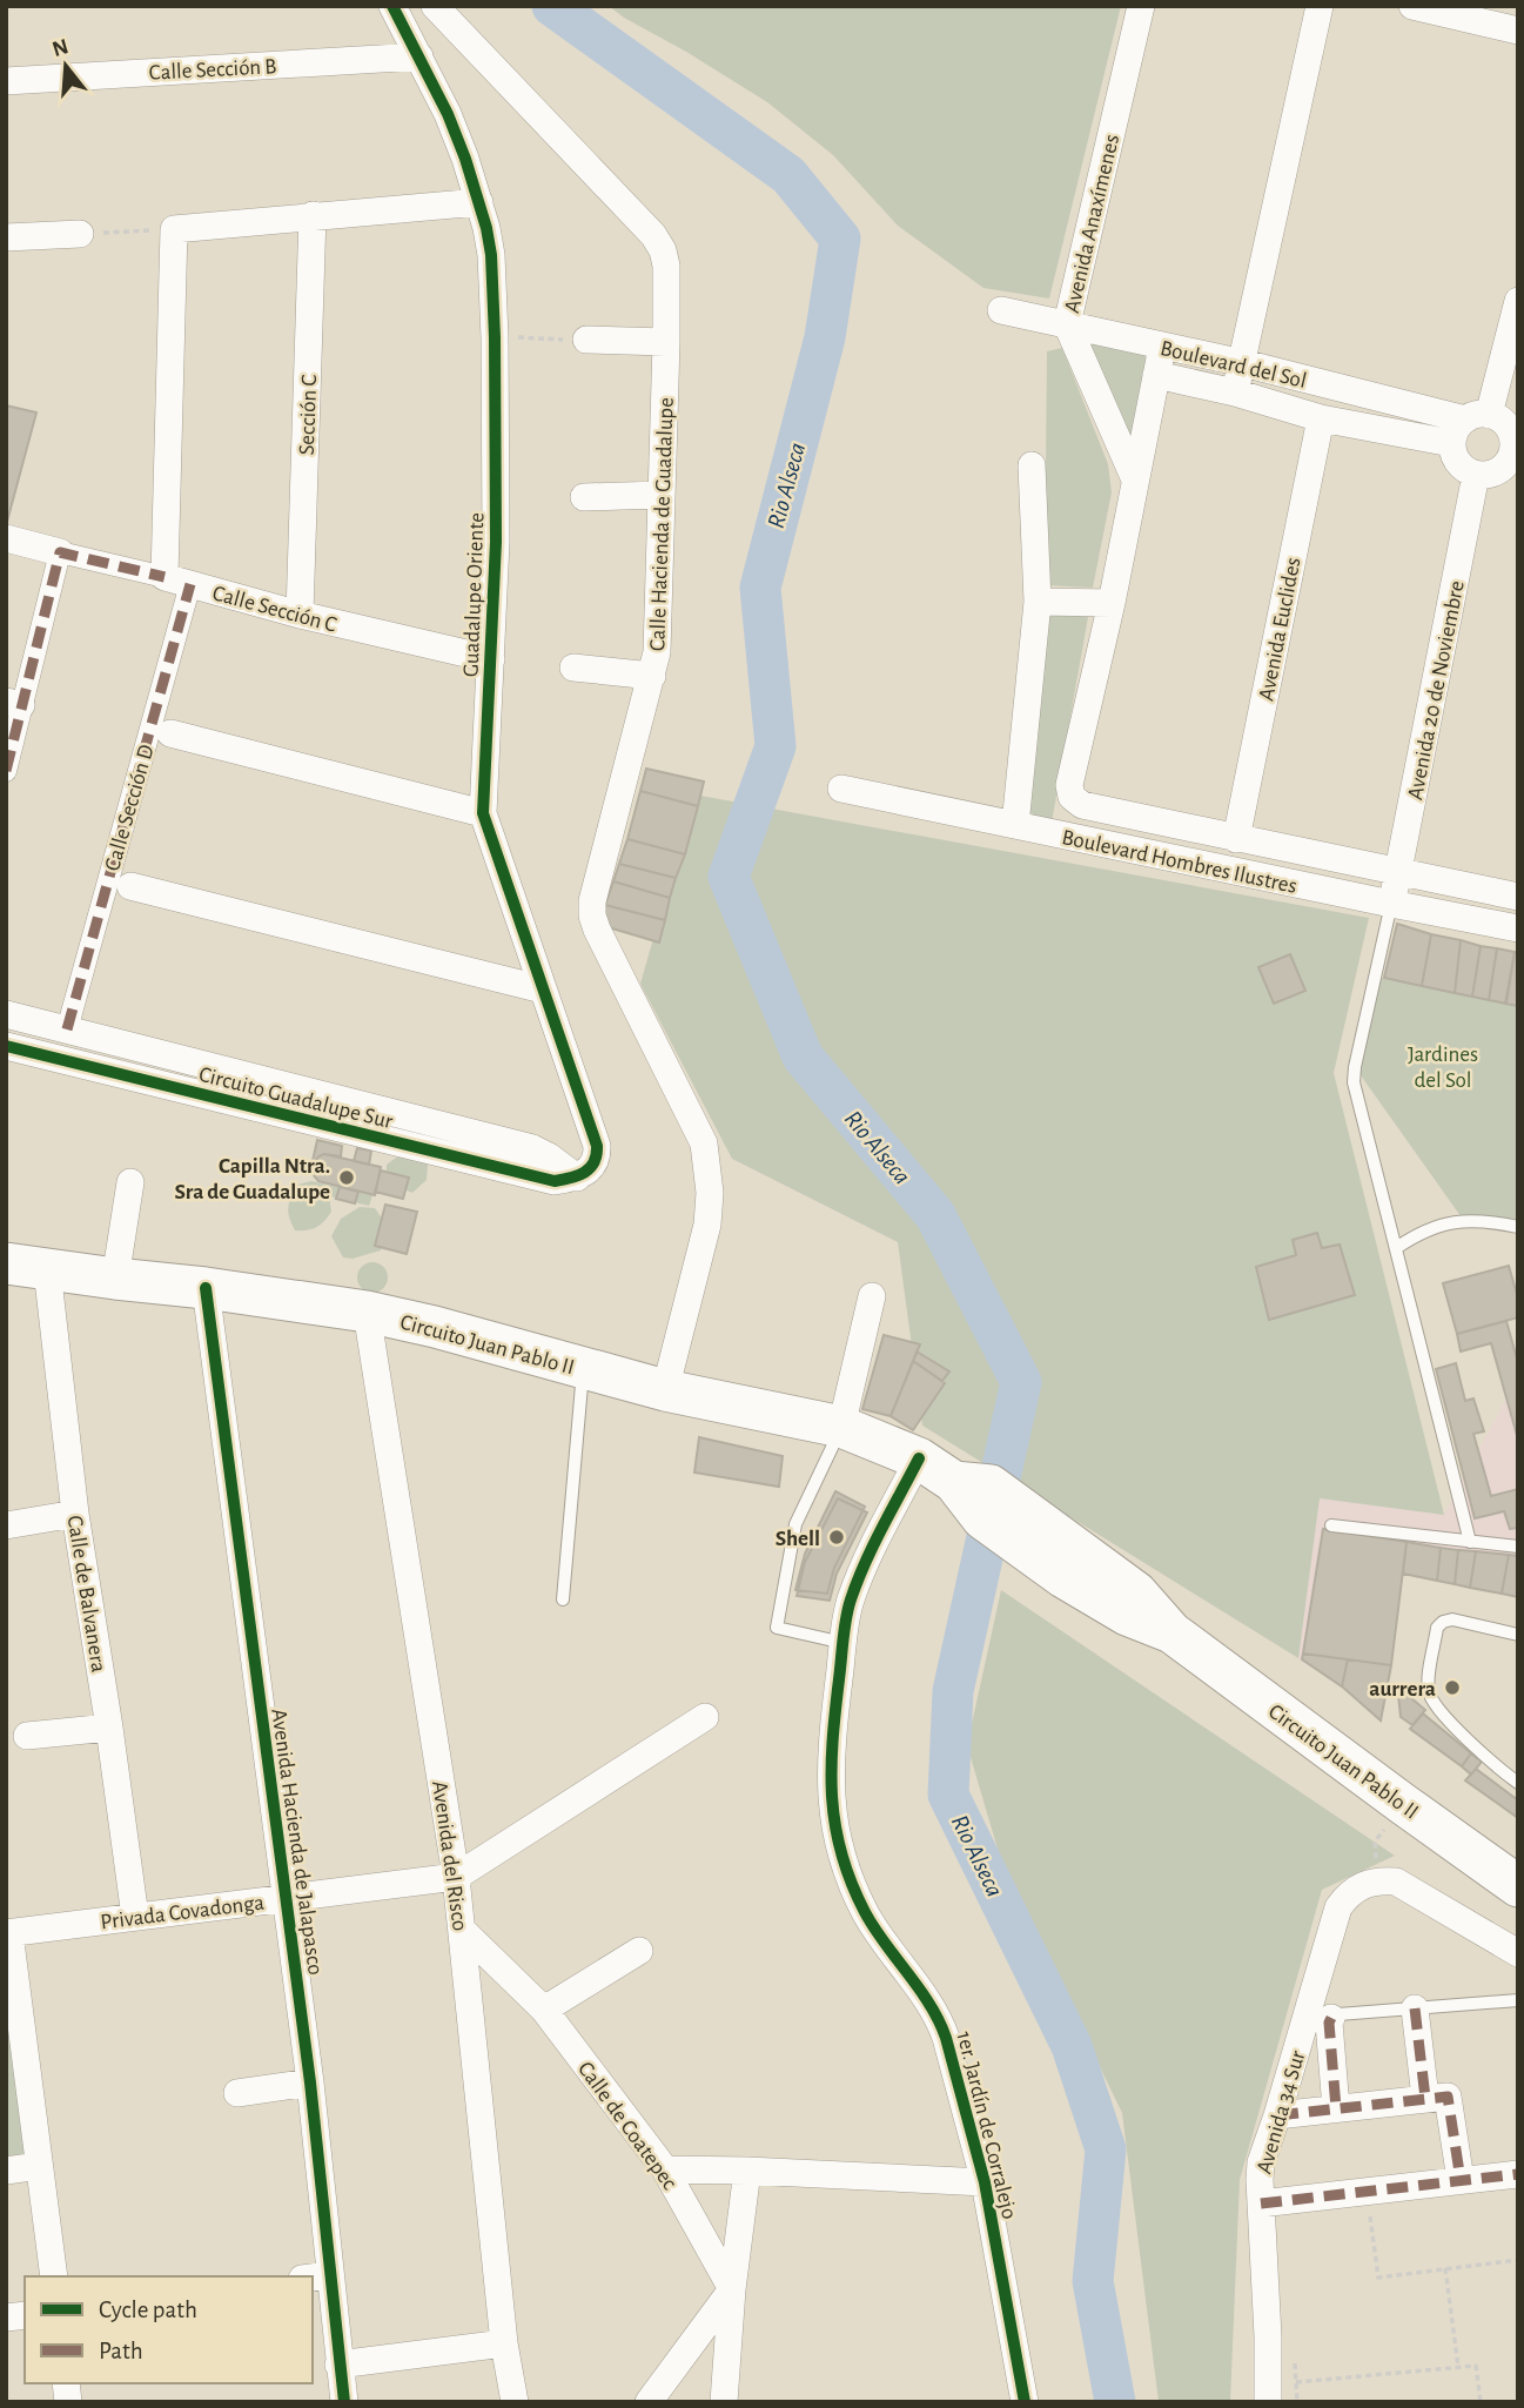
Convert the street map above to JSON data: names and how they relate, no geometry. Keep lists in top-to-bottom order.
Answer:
{
  "streets": {
    "main road": ["Circuito Juan Pablo II"],
    "street": [
      "Calle Sección B",
      "Avenida Anaxímenes",
      "Boulevard del Sol",
      "Sección C",
      "Calle Hacienda de Guadalupe",
      "Guadalupe Oriente",
      "Calle Sección C",
      "Avenida Euclides",
      "Avenida 20 de Noviembre",
      "Calle Sección D",
      "Boulevard Hombres Ilustres",
      "Circuito Guadalupe Sur",
      "Calle de Balvanera",
      "Avenida Hacienda de Jalapasco",
      "Avenida del Risco",
      "Privada Covadonga",
      "Avenida 34 Sur",
      "Calle de Coatepec",
      "1er. Jardín de Corralejo"
    ]
  },
  "crossings": [
    ["Calle Sección B", "Guadalupe Oriente"],
    ["Avenida Anaxímenes", "Boulevard del Sol"],
    ["Boulevard del Sol", "Avenida Euclides"],
    ["Boulevard del Sol", "Avenida 20 de Noviembre"],
    ["Sección C", "Calle Sección C"],
    ["Calle Hacienda de Guadalupe", "Circuito Juan Pablo II"],
    ["Guadalupe Oriente", "Calle Sección C"],
    ["Guadalupe Oriente", "Calle Sección D"],
    ["Guadalupe Oriente", "Circuito Guadalupe Sur"],
    ["Calle Sección C", "Calle Sección D"],
    ["Avenida Euclides", "Boulevard Hombres Ilustres"],
    ["Avenida 20 de Noviembre", "Boulevard Hombres Ilustres"],
    ["Calle Sección D", "Circuito Guadalupe Sur"],
    ["Circuito Juan Pablo II", "Calle de Balvanera"],
    ["Circuito Juan Pablo II", "Avenida Hacienda de Jalapasco"],
    ["Circuito Juan Pablo II", "Avenida del Risco"],
    ["Circuito Juan Pablo II", "1er. Jardín de Corralejo"],
    ["Calle de Balvanera", "Privada Covadonga"],
    ["Avenida Hacienda de Jalapasco", "Privada Covadonga"],
    ["Avenida del Risco", "Privada Covadonga"],
    ["Avenida del Risco", "Calle de Coatepec"]
  ],
  "water": ["Rio Alseca"],
  "parks": ["Jardines del Sol"],
  "places": ["Capilla Ntra. Sra de Guadalupe", "Shell", "aurrera"],
  "legend": ["Cycle path", "Path"],
  "north": "top"
}
